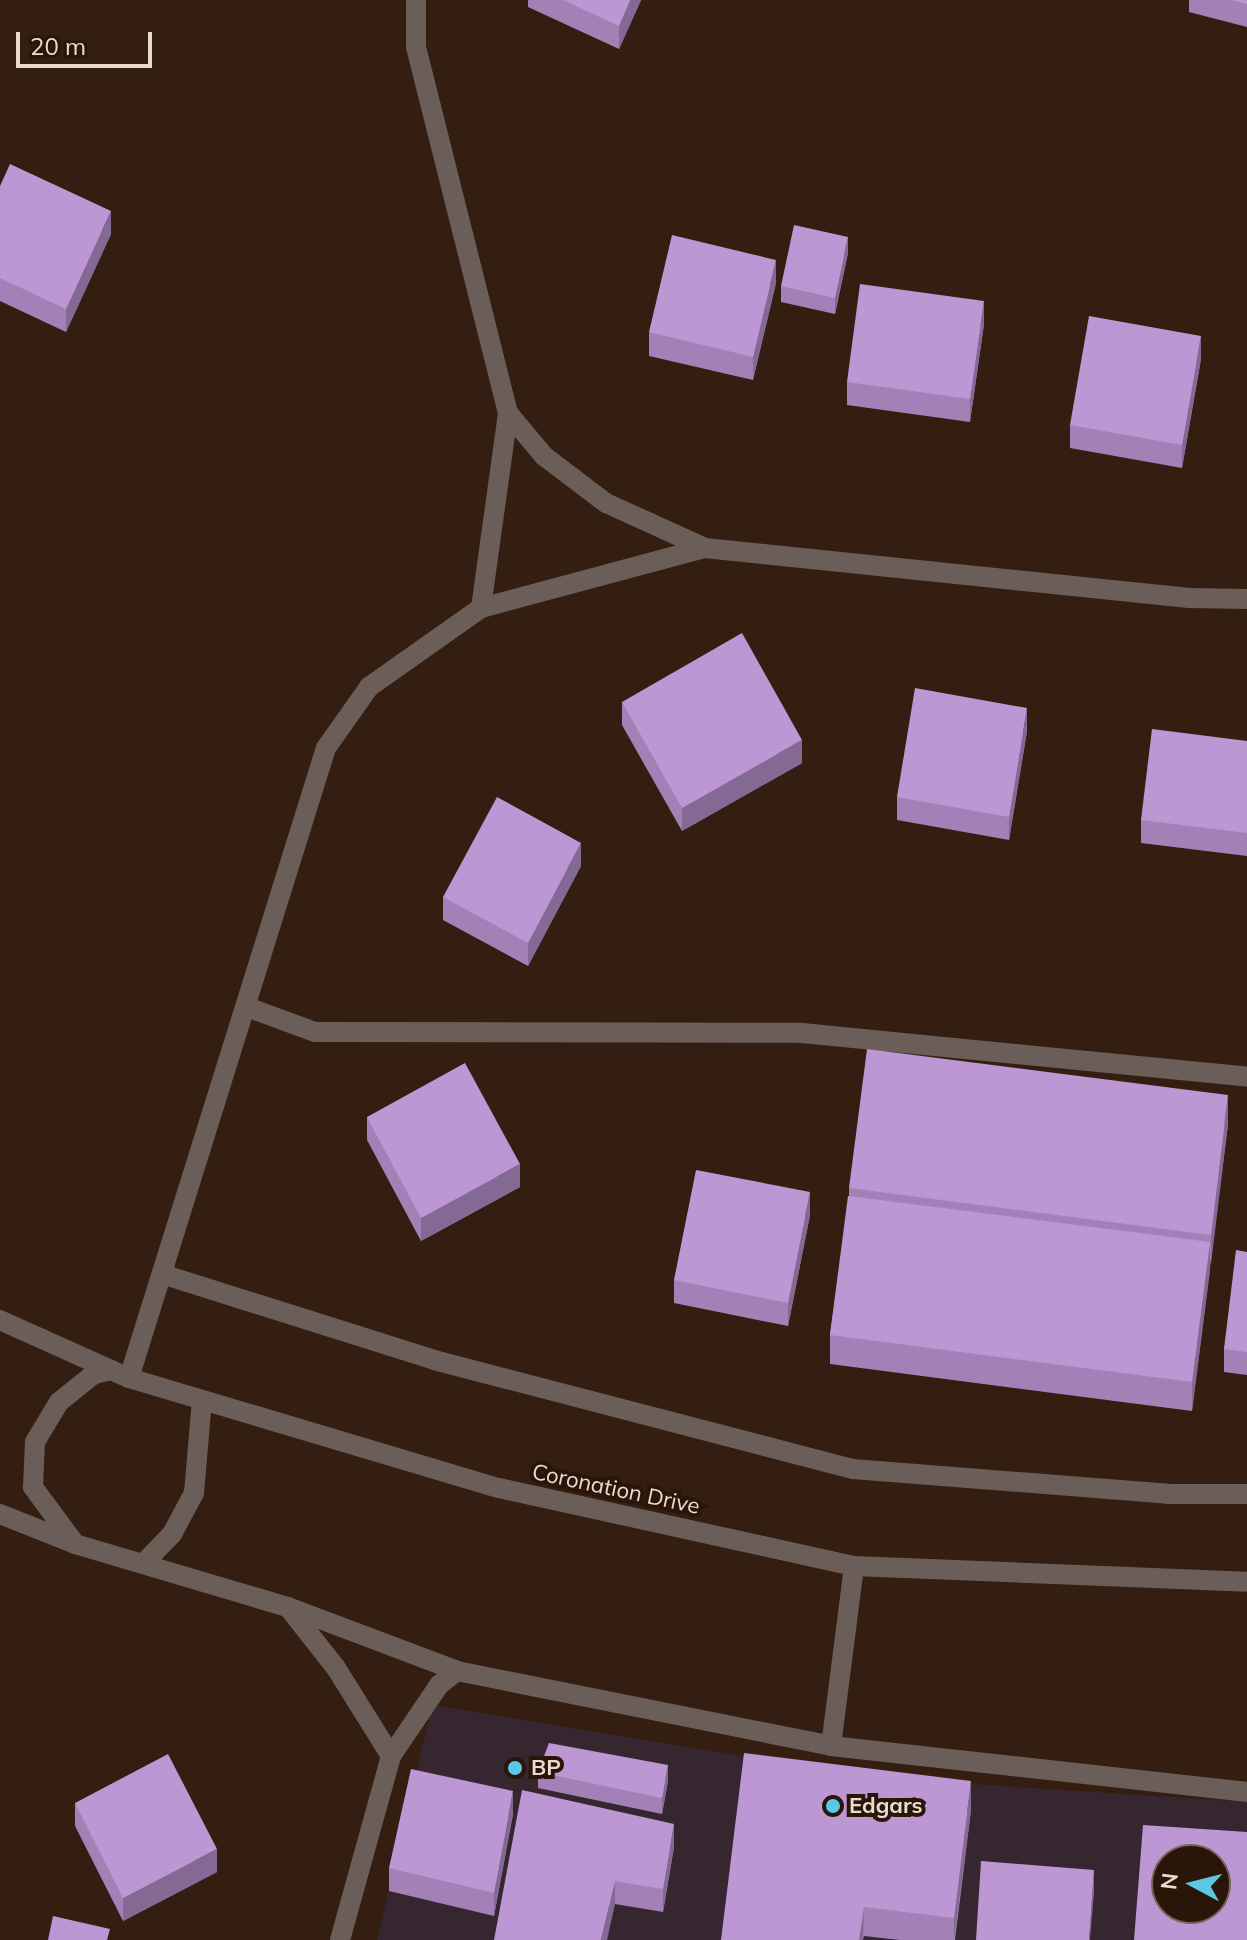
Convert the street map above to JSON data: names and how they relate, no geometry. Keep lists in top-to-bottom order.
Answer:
{
  "streets": {
    "street": ["Coronation Drive"]
  },
  "places": ["BP", "Edgars"],
  "scale_bar": "20 m",
  "north": "left"
}
